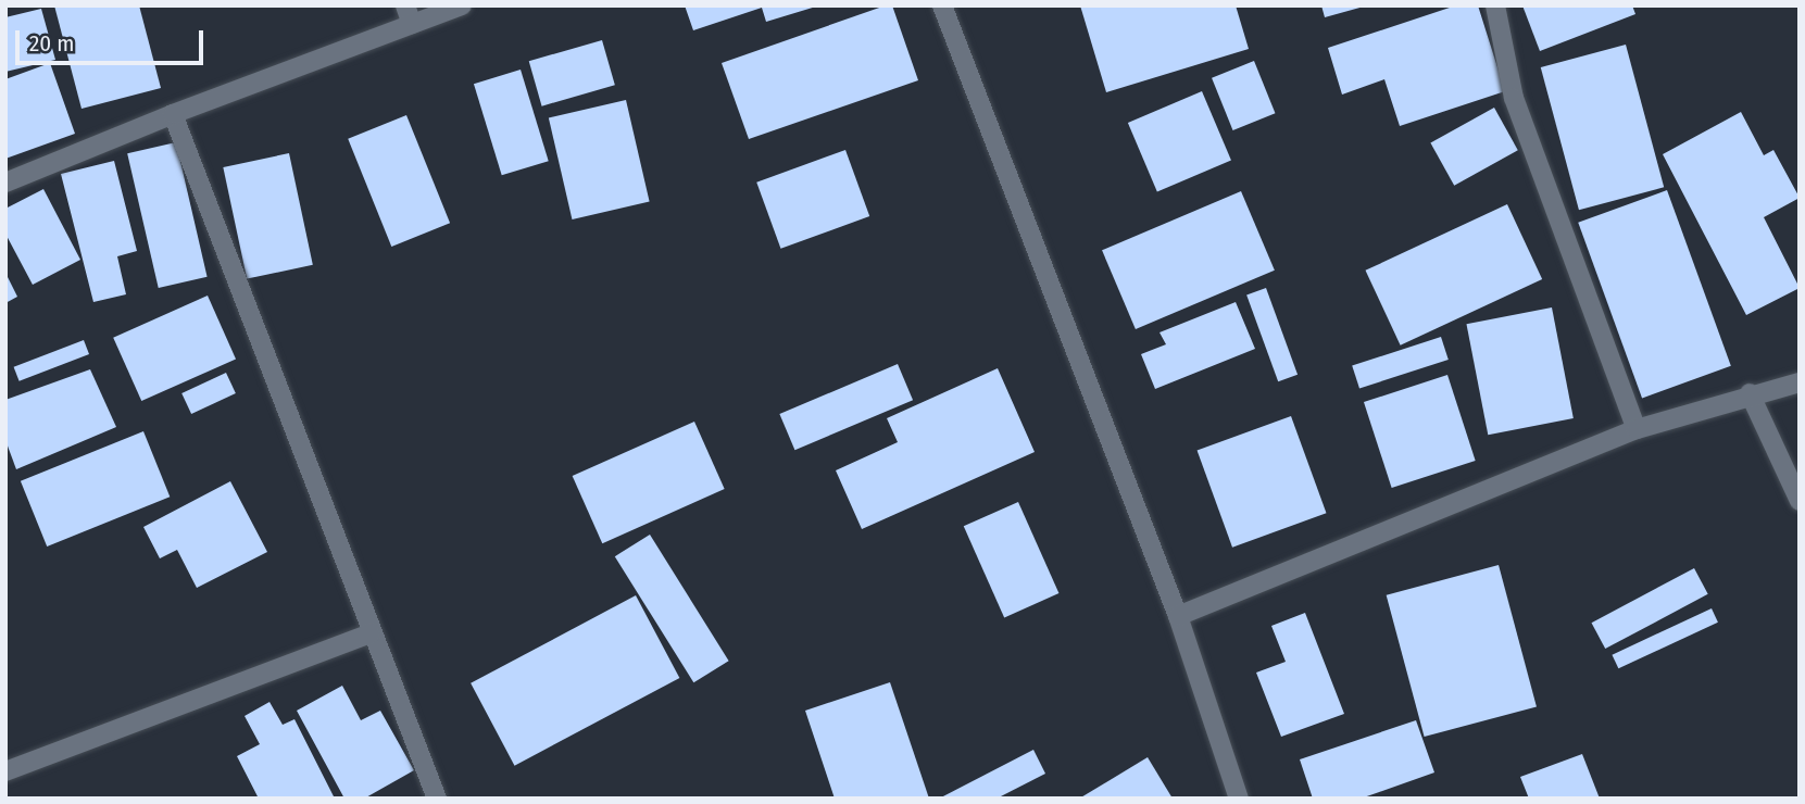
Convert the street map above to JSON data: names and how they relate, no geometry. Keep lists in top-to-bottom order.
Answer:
{
  "scale_bar": "20 m"
}
